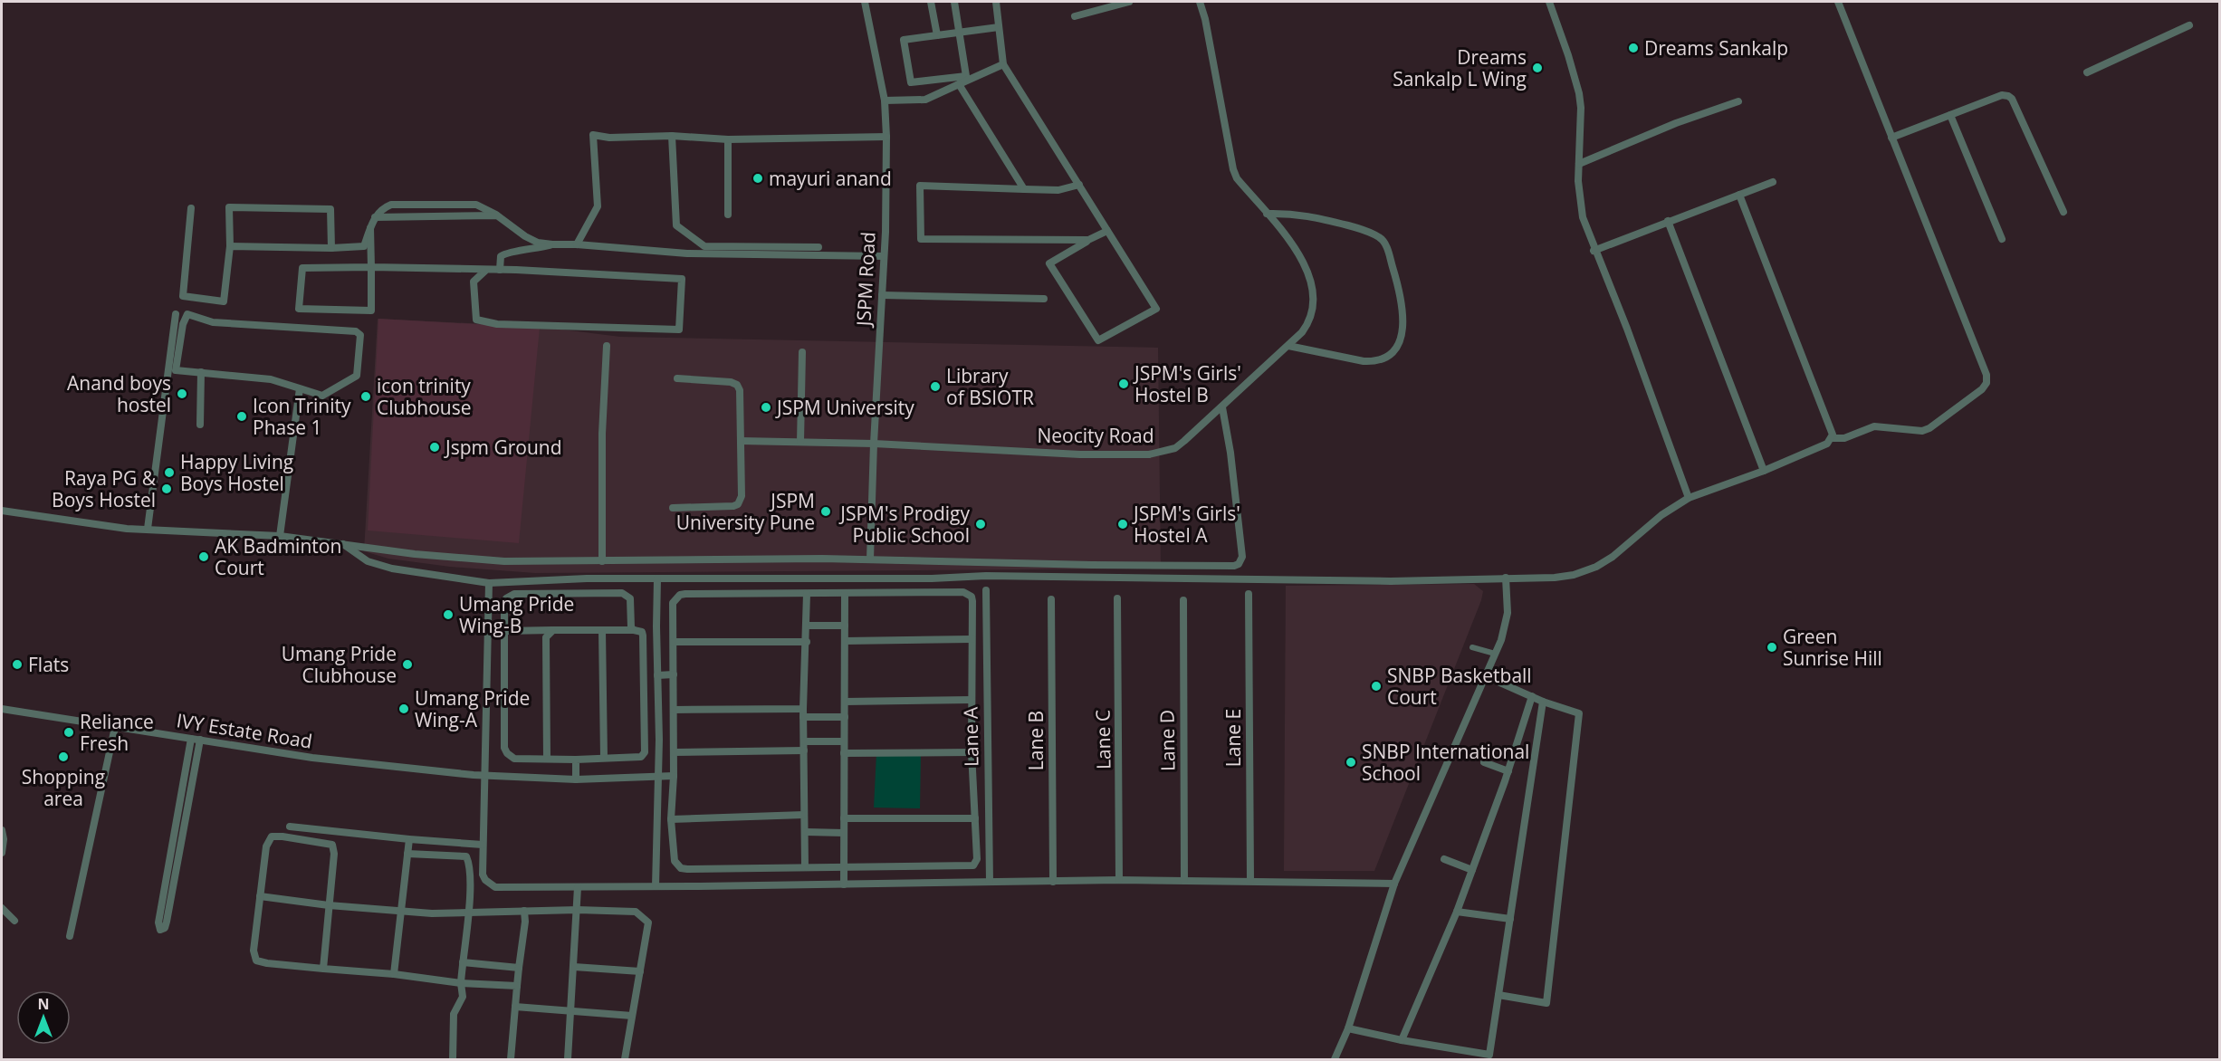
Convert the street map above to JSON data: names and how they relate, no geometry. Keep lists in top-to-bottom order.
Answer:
{
  "streets": {
    "street": [
      "JSPM Road",
      "Neocity Road",
      "IVY Estate Road",
      "Lane A",
      "Lane E",
      "Lane C",
      "Lane B",
      "Lane D"
    ]
  },
  "crossings": [
    ["JSPM Road", "Neocity Road"]
  ],
  "places": [
    "Dreams Sankalp",
    "Dreams Sankalp L Wing",
    "mayuri anand",
    "JSPM's Girls' Hostel B",
    "Library of BSIOTR",
    "Anand boys hostel",
    "icon trinity Clubhouse",
    "JSPM University",
    "Icon Trinity Phase 1",
    "Jspm Ground",
    "Happy Living Boys Hostel",
    "Raya PG & Boys Hostel",
    "JSPM University Pune",
    "JSPM's Prodigy Public School",
    "JSPM's Girls' Hostel A",
    "AK Badminton Court",
    "Umang Pride Wing-B",
    "Green Sunrise Hill",
    "Flats",
    "Umang Pride Clubhouse",
    "SNBP Basketball Court",
    "Umang Pride Wing-A",
    "Reliance Fresh",
    "Shopping area",
    "SNBP International School"
  ],
  "north": "top"
}
